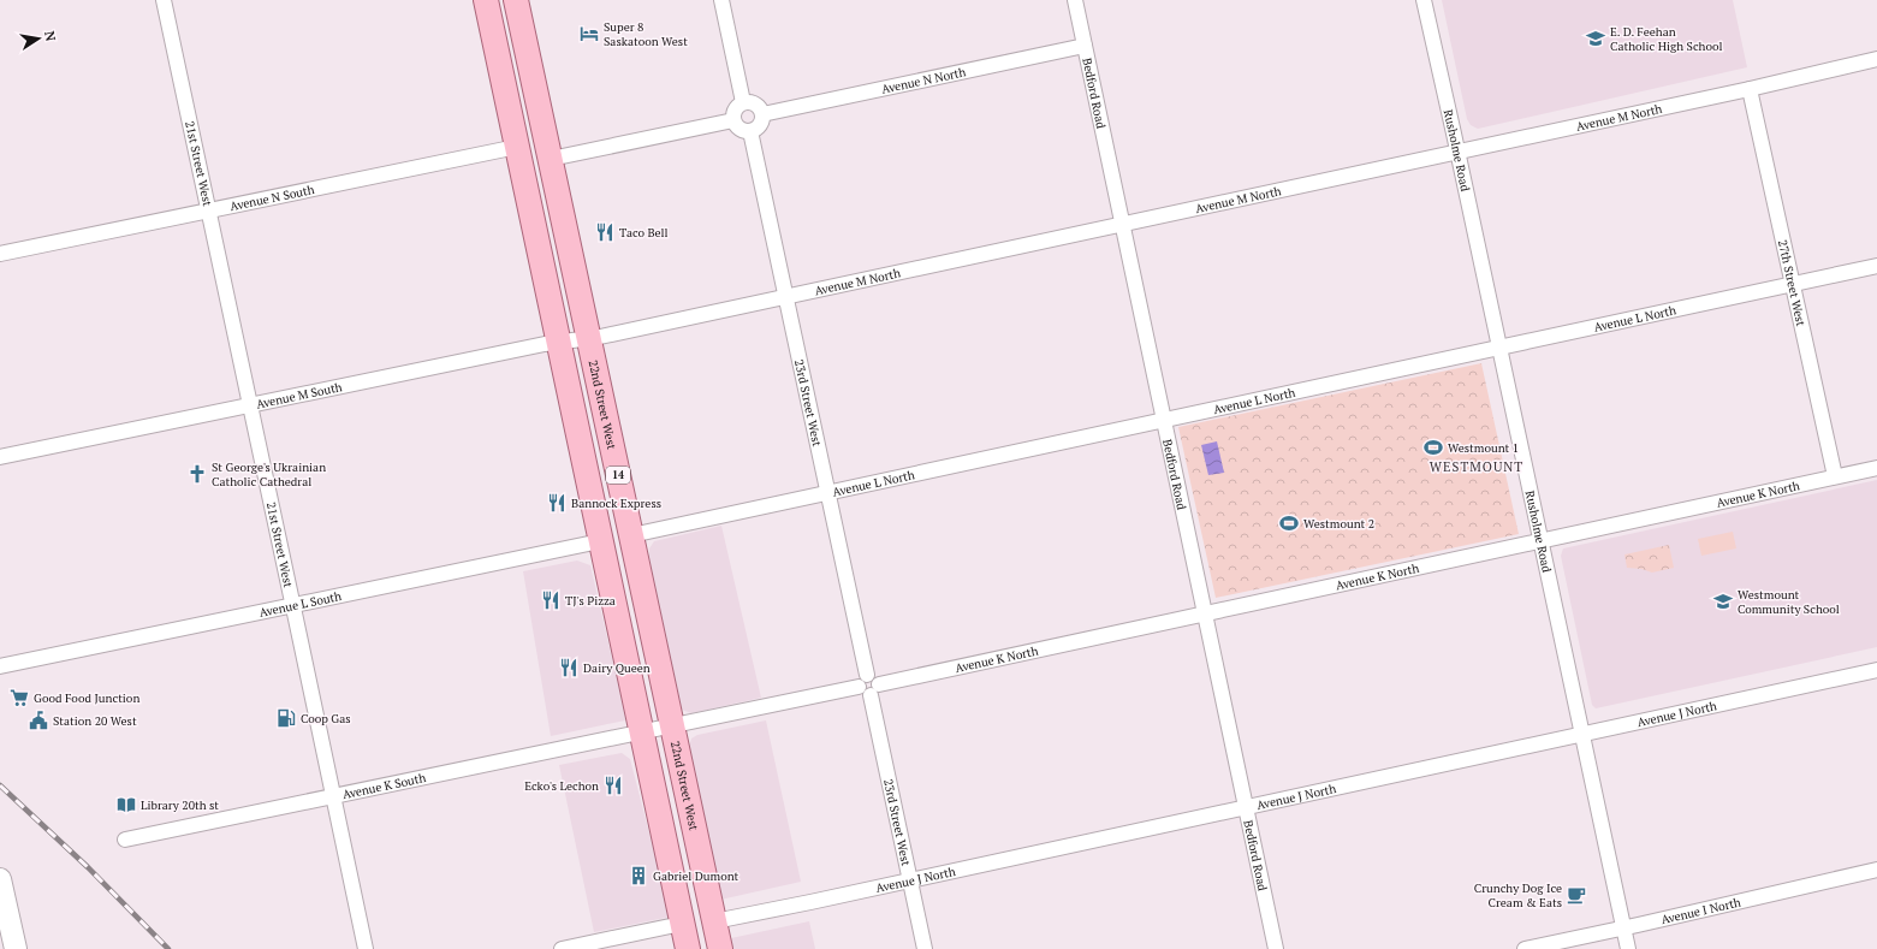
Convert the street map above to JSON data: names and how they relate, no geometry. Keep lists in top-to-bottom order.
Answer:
{
  "streets": {
    "main road": ["22nd Street West", "14"],
    "street": [
      "Avenue N North",
      "Bedford Road",
      "Avenue M North",
      "Rusholme Road",
      "21st Street West",
      "Avenue N South",
      "27th Street West",
      "Avenue L North",
      "Avenue M South",
      "23rd Street West",
      "Avenue K North",
      "Avenue L South",
      "Avenue J North",
      "Avenue K South",
      "Avenue I North"
    ]
  },
  "crossings": [
    ["Avenue N North", "Bedford Road"],
    ["Avenue N North", "23rd Street West"],
    ["Bedford Road", "Avenue M North"],
    ["Bedford Road", "Avenue L North"],
    ["Bedford Road", "Avenue K North"],
    ["Bedford Road", "Avenue J North"],
    ["Avenue M North", "Rusholme Road"],
    ["Avenue M North", "27th Street West"],
    ["Avenue M North", "Avenue M South"],
    ["Avenue M North", "23rd Street West"],
    ["Avenue M North", "22nd Street West"],
    ["Rusholme Road", "Avenue L North"],
    ["Rusholme Road", "Avenue K North"],
    ["Rusholme Road", "Avenue J North"],
    ["Rusholme Road", "Avenue I North"],
    ["21st Street West", "Avenue N South"],
    ["21st Street West", "Avenue M South"],
    ["21st Street West", "Avenue L South"],
    ["21st Street West", "Avenue K South"],
    ["Avenue N South", "14"],
    ["27th Street West", "Avenue L North"],
    ["27th Street West", "Avenue K North"],
    ["Avenue L North", "23rd Street West"],
    ["Avenue L North", "22nd Street West"],
    ["Avenue M South", "22nd Street West"],
    ["Avenue M South", "14"],
    ["23rd Street West", "Avenue K North"],
    ["23rd Street West", "Avenue J North"],
    ["22nd Street West", "Avenue K North"],
    ["22nd Street West", "Avenue J North"],
    ["14", "Avenue K North"],
    ["14", "Avenue L South"],
    ["14", "Avenue K South"],
    ["Avenue K North", "Avenue K South"]
  ],
  "districts": ["WESTMOUNT"],
  "places": {
    "hotel": ["Super 8 Saskatoon West"],
    "school or university": ["E. D. Feehan Catholic High School", "Westmount Community School"],
    "restaurant": [
      "Taco Bell",
      "Bannock Express",
      "TJ's Pizza",
      "Dairy Queen",
      "Ecko's Lechon"
    ],
    "sports": ["Westmount 1", "Westmount 2"],
    "church": ["St George's Ukrainian Catholic Cathedral"],
    "supermarket": ["Good Food Junction"],
    "fuel station": ["Coop Gas"],
    "public building": ["Station 20 West"],
    "library": ["Library 20th st"],
    "building": ["Gabriel Dumont"],
    "cafe": ["Crunchy Dog Ice Cream & Eats"]
  },
  "north": "right"
}
